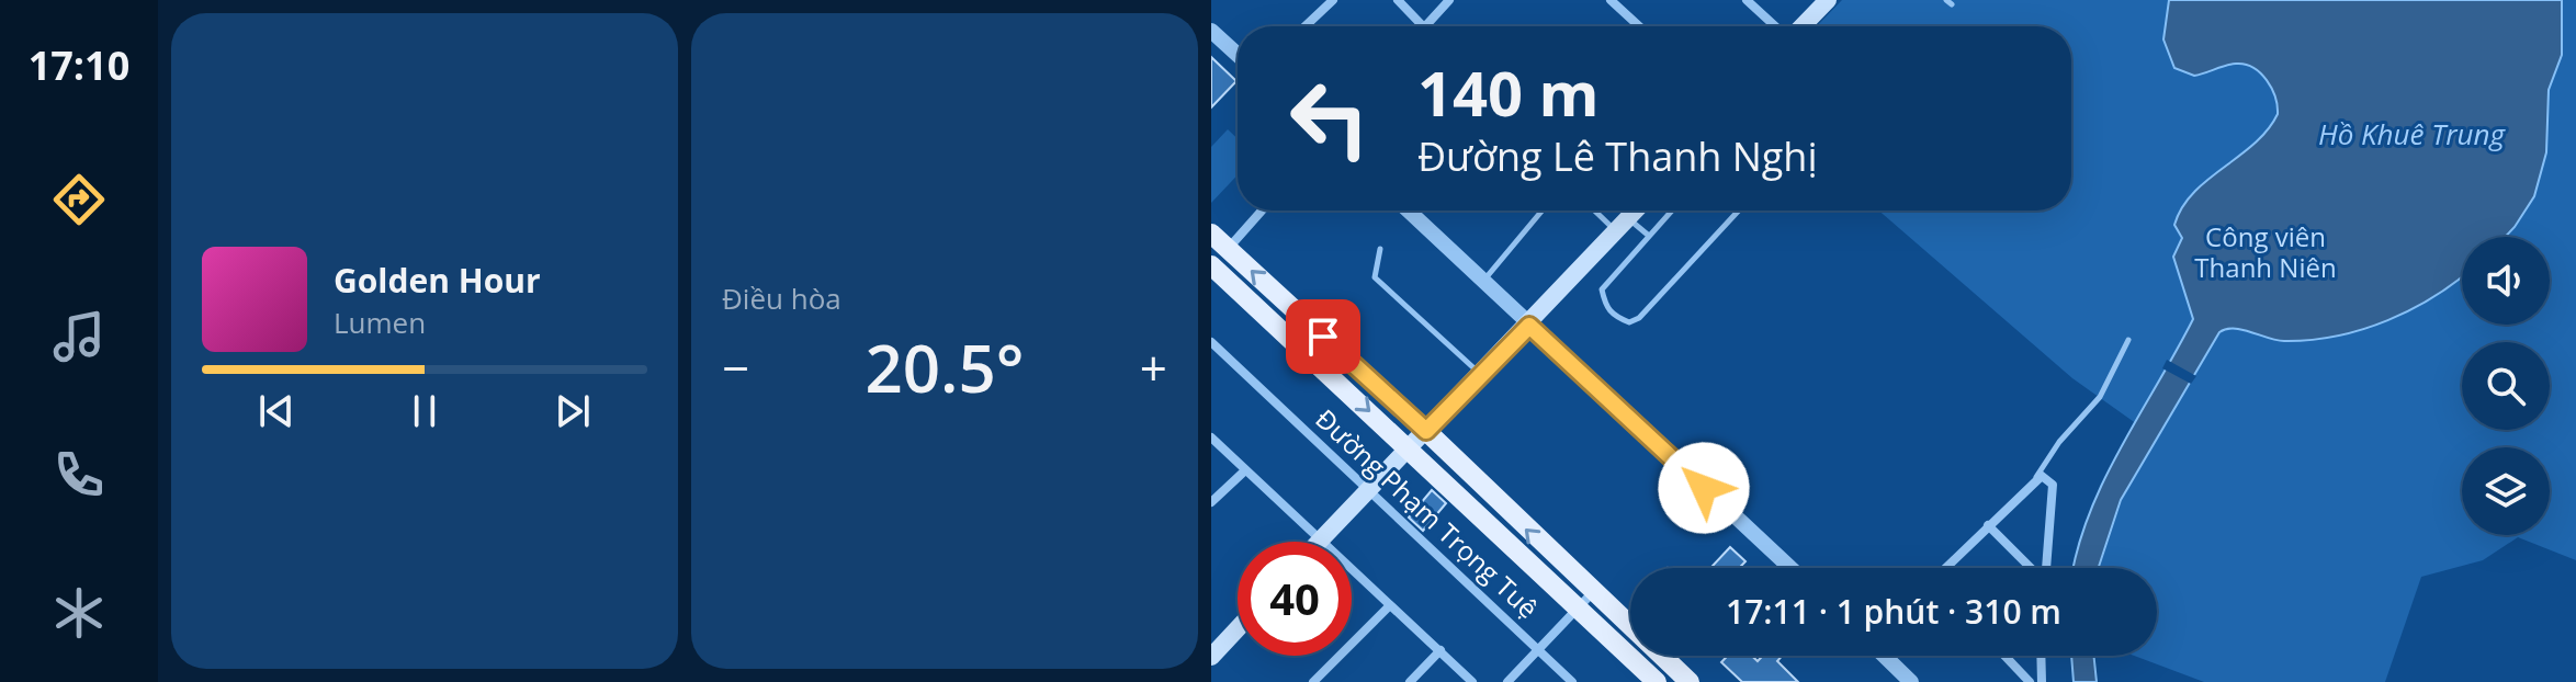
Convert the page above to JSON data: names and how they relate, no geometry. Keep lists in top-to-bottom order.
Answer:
{
  "streets": {
    "street": ["Đường Phạm Trọng Tuệ"]
  },
  "water": ["Hồ Khuê Trung"],
  "parks": ["Công viên Thanh Niên"],
  "page": {
    "tabs": "17:10",
    "tile": "Điều hòa",
    "turn": ["140 m", "Đường Lê Thanh Nghị"],
    "song": ["Golden Hour", "Lumen"],
    "heat": ["−", "20.5°", "+"],
    "limit": "40",
    "trip": "17:11 · 1 phút · 310 m"
  }
}
